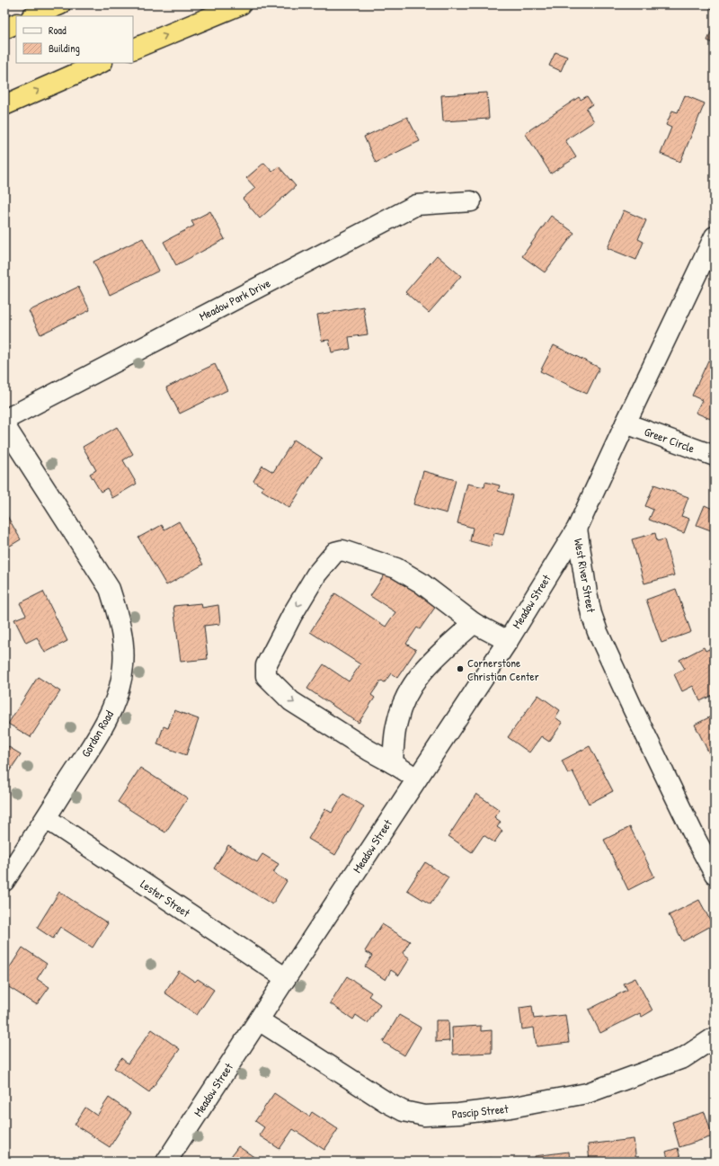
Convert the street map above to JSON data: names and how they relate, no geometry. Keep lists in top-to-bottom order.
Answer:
{
  "streets": {
    "street": [
      "Meadow Park Drive",
      "Greer Circle",
      "West River Street",
      "Meadow Street",
      "Gordon Road",
      "Lester Street",
      "Pascip Street"
    ]
  },
  "crossings": [
    ["Greer Circle", "West River Street"],
    ["West River Street", "Meadow Street"],
    ["Meadow Street", "Lester Street"],
    ["Meadow Street", "Pascip Street"],
    ["Gordon Road", "Lester Street"]
  ],
  "places": ["Cornerstone Christian Center"],
  "legend": ["Road", "Building"]
}
